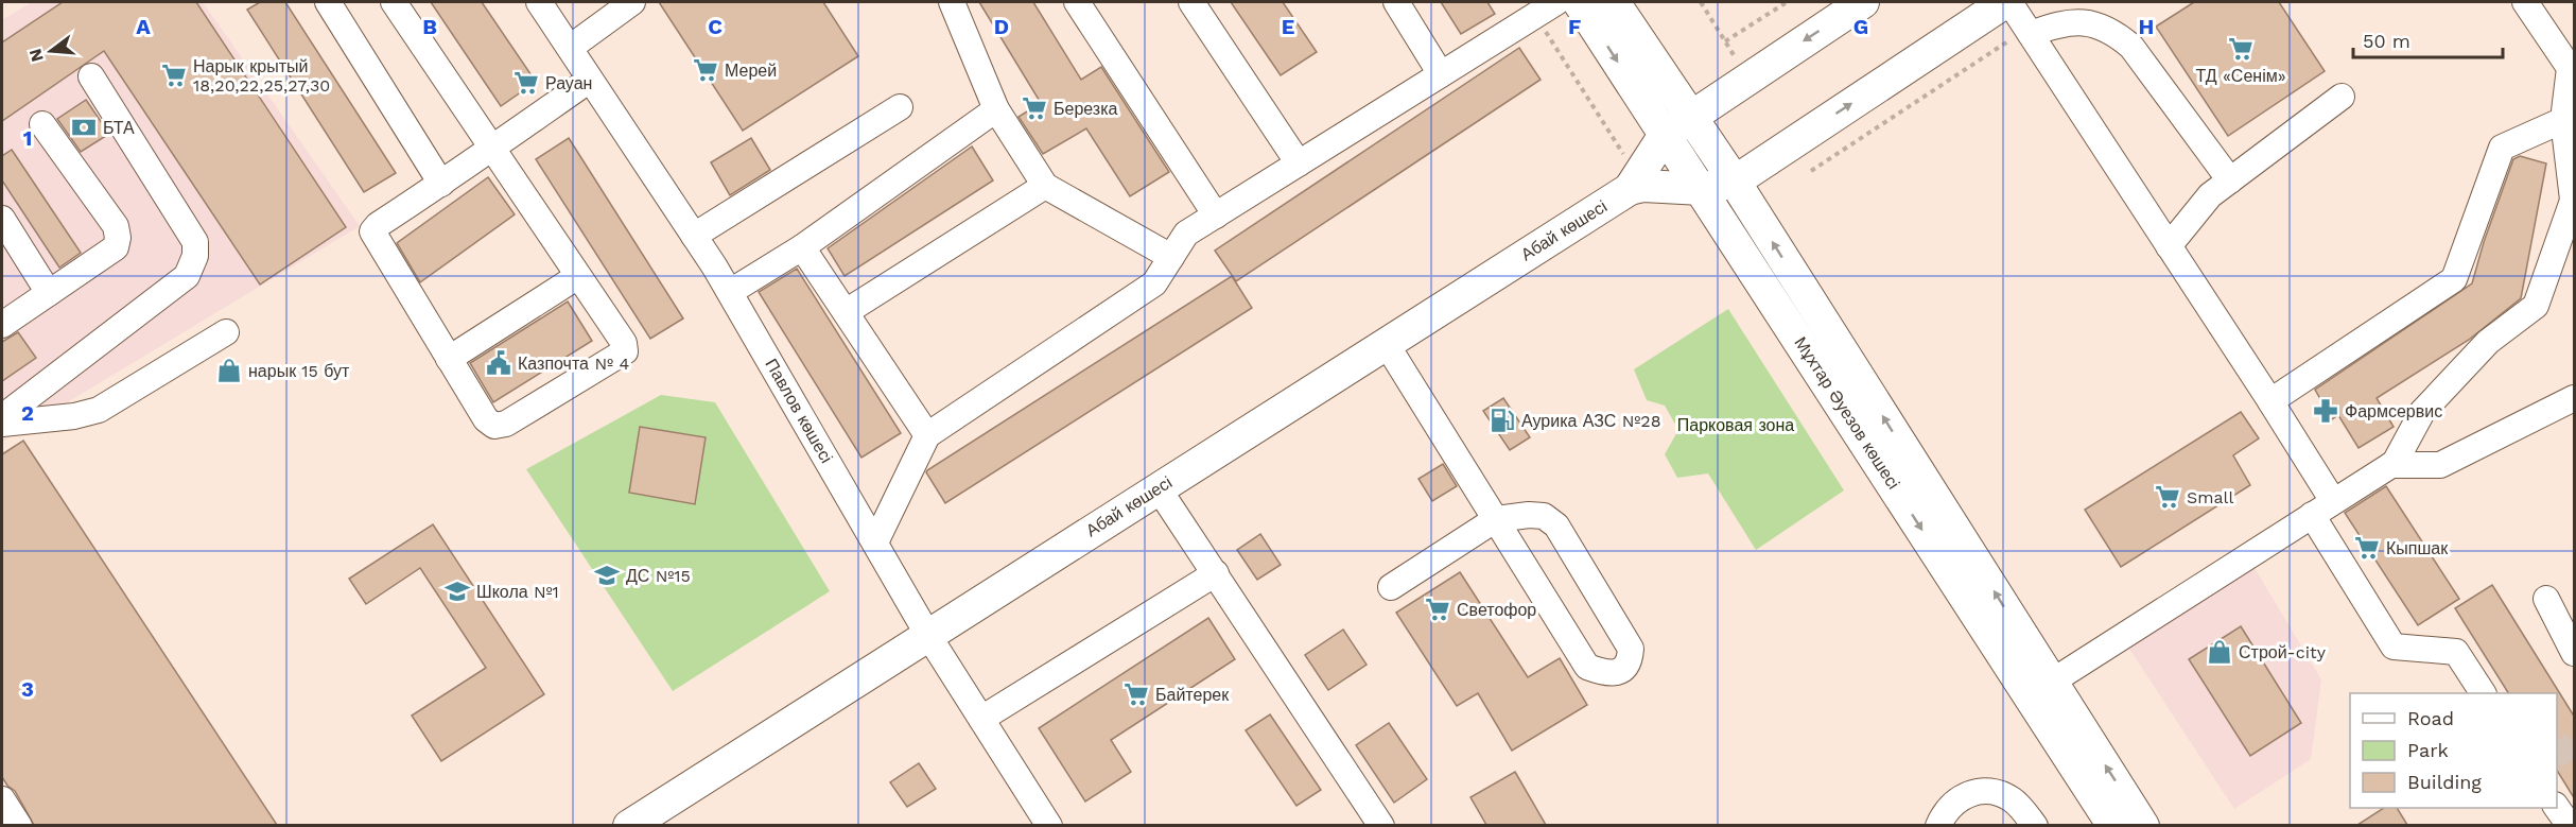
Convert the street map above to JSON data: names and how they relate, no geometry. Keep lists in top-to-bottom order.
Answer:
{
  "streets": {
    "main road": ["Абай көшесі", "Мұхтар Әуезов көшесі"],
    "street": ["Павлов көшесі"]
  },
  "crossings": [
    ["Абай көшесі", "Павлов көшесі"],
    ["Абай көшесі", "Мұхтар Әуезов көшесі"]
  ],
  "parks": ["Парковая зона"],
  "places": {
    "supermarket": [
      "ТД «Сенім»",
      "Мерей",
      "Нарык крытый 18,20,22,25,27,30",
      "Рауан",
      "Березка",
      "Small",
      "Кыпшак",
      "Светофор",
      "Байтерек"
    ],
    "bank": ["БТА"],
    "public building": ["Казпочта № 4"],
    "shop": ["нарык 15 бут", "Строй-city"],
    "pharmacy": ["Фармсервис"],
    "fuel station": ["Аурика АЗС №28"],
    "school or university": ["ДС №15", "Школа №1"]
  },
  "legend": ["Road", "Park", "Building"],
  "scale_bar": "50 m",
  "north": "left",
  "grid": {
    "columns": [
      "A",
      "B",
      "C",
      "D",
      "E",
      "F",
      "G",
      "H"
    ],
    "rows": ["1", "2", "3"]
  }
}
